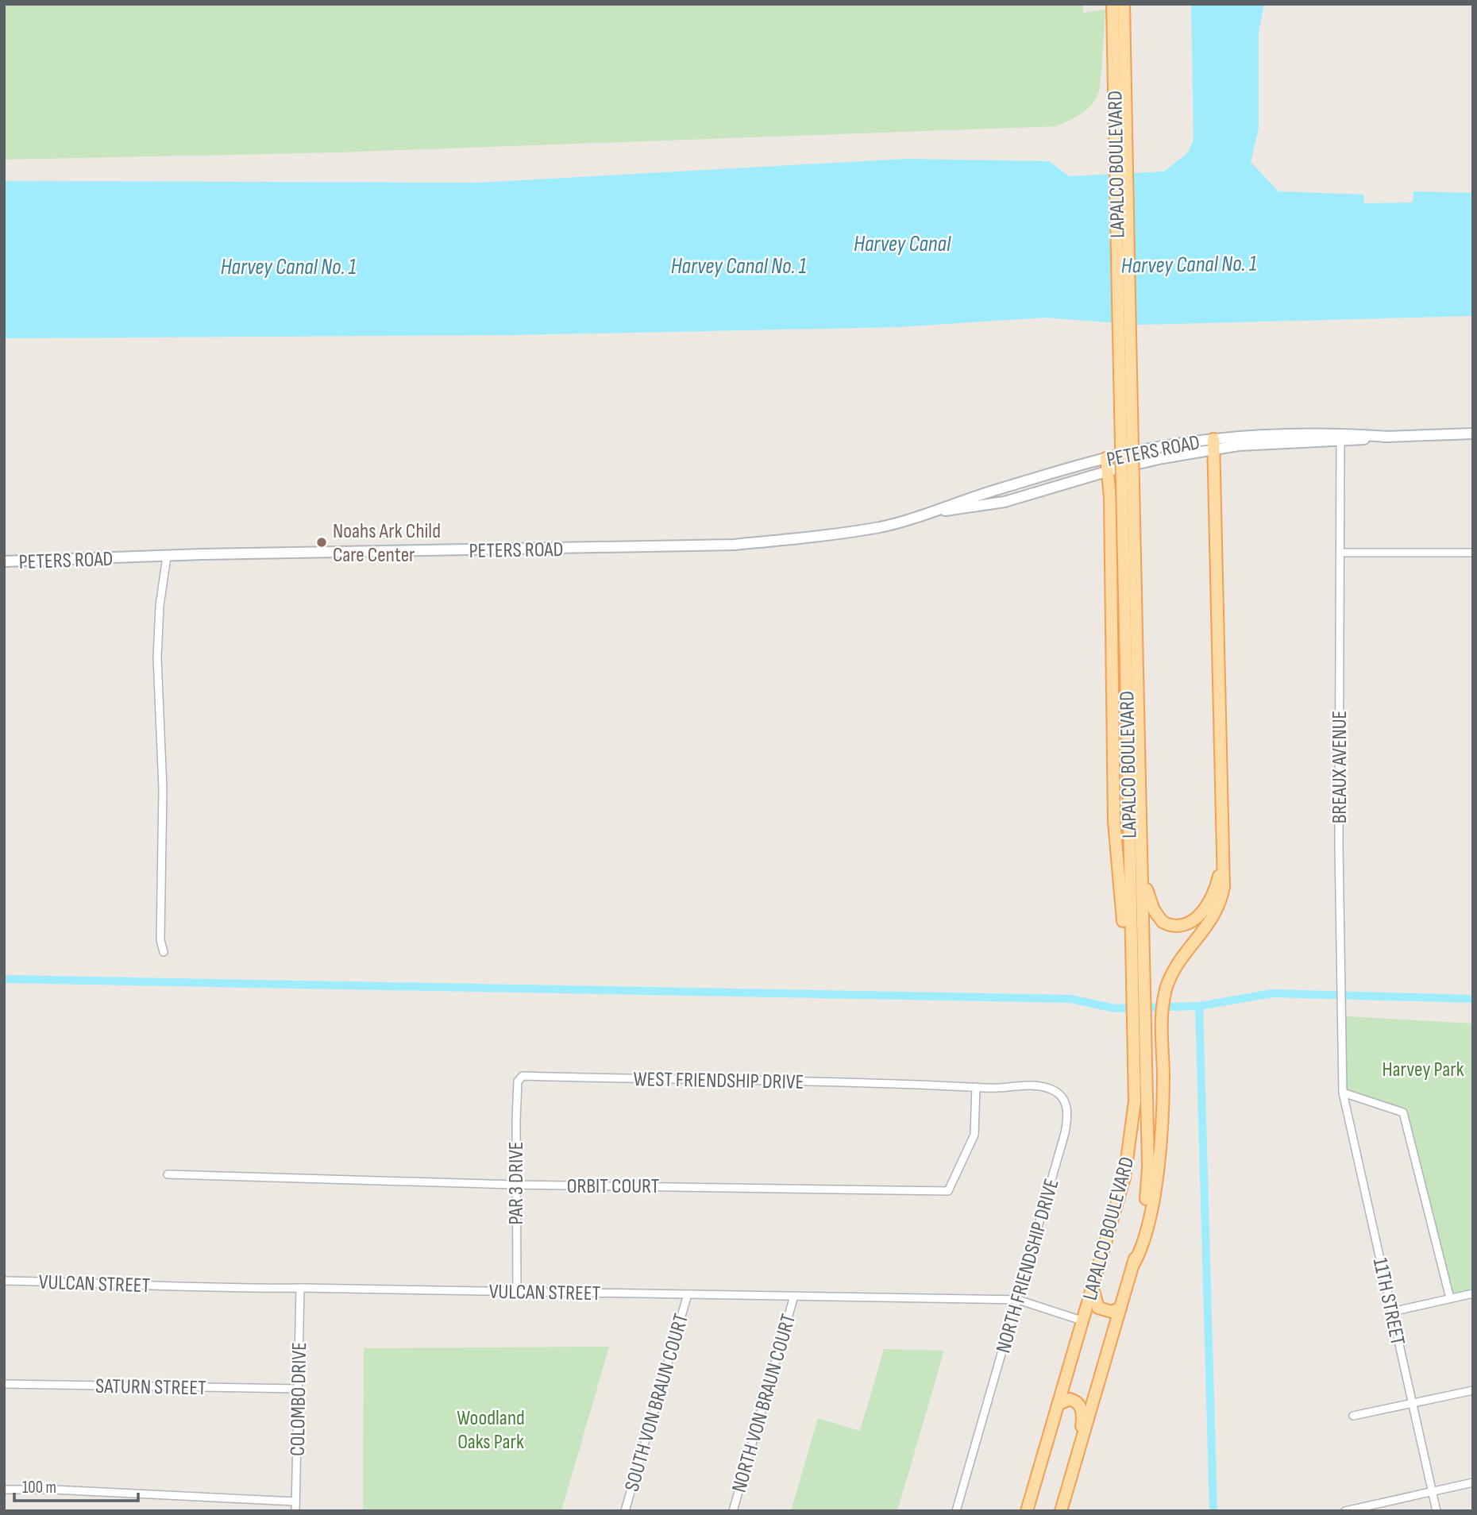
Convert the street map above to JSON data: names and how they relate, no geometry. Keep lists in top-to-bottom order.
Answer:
{
  "streets": {
    "main road": ["LAPALCO BOULEVARD", "PETERS ROAD"],
    "street": [
      "BREAUX AVENUE",
      "WEST FRIENDSHIP DRIVE",
      "PAR 3 DRIVE",
      "ORBIT COURT",
      "NORTH FRIENDSHIP DRIVE",
      "VULCAN STREET",
      "11TH STREET",
      "SATURN STREET",
      "COLOMBO DRIVE",
      "SOUTH VON BRAUN COURT",
      "NORTH VON BRAUN COURT"
    ]
  },
  "crossings": [
    ["LAPALCO BOULEVARD", "VULCAN STREET"],
    ["PETERS ROAD", "BREAUX AVENUE"],
    ["BREAUX AVENUE", "11TH STREET"],
    ["WEST FRIENDSHIP DRIVE", "PAR 3 DRIVE"],
    ["WEST FRIENDSHIP DRIVE", "ORBIT COURT"],
    ["WEST FRIENDSHIP DRIVE", "NORTH FRIENDSHIP DRIVE"],
    ["PAR 3 DRIVE", "ORBIT COURT"],
    ["PAR 3 DRIVE", "VULCAN STREET"],
    ["ORBIT COURT", "NORTH FRIENDSHIP DRIVE"],
    ["NORTH FRIENDSHIP DRIVE", "VULCAN STREET"],
    ["VULCAN STREET", "COLOMBO DRIVE"],
    ["VULCAN STREET", "SOUTH VON BRAUN COURT"],
    ["VULCAN STREET", "NORTH VON BRAUN COURT"],
    ["SATURN STREET", "COLOMBO DRIVE"]
  ],
  "water": ["Harvey Canal", "Harvey Canal No. 1"],
  "parks": ["Harvey Park", "Woodland Oaks Park"],
  "places": ["Noahs Ark Child Care Center"],
  "scale_bar": "100 m"
}
